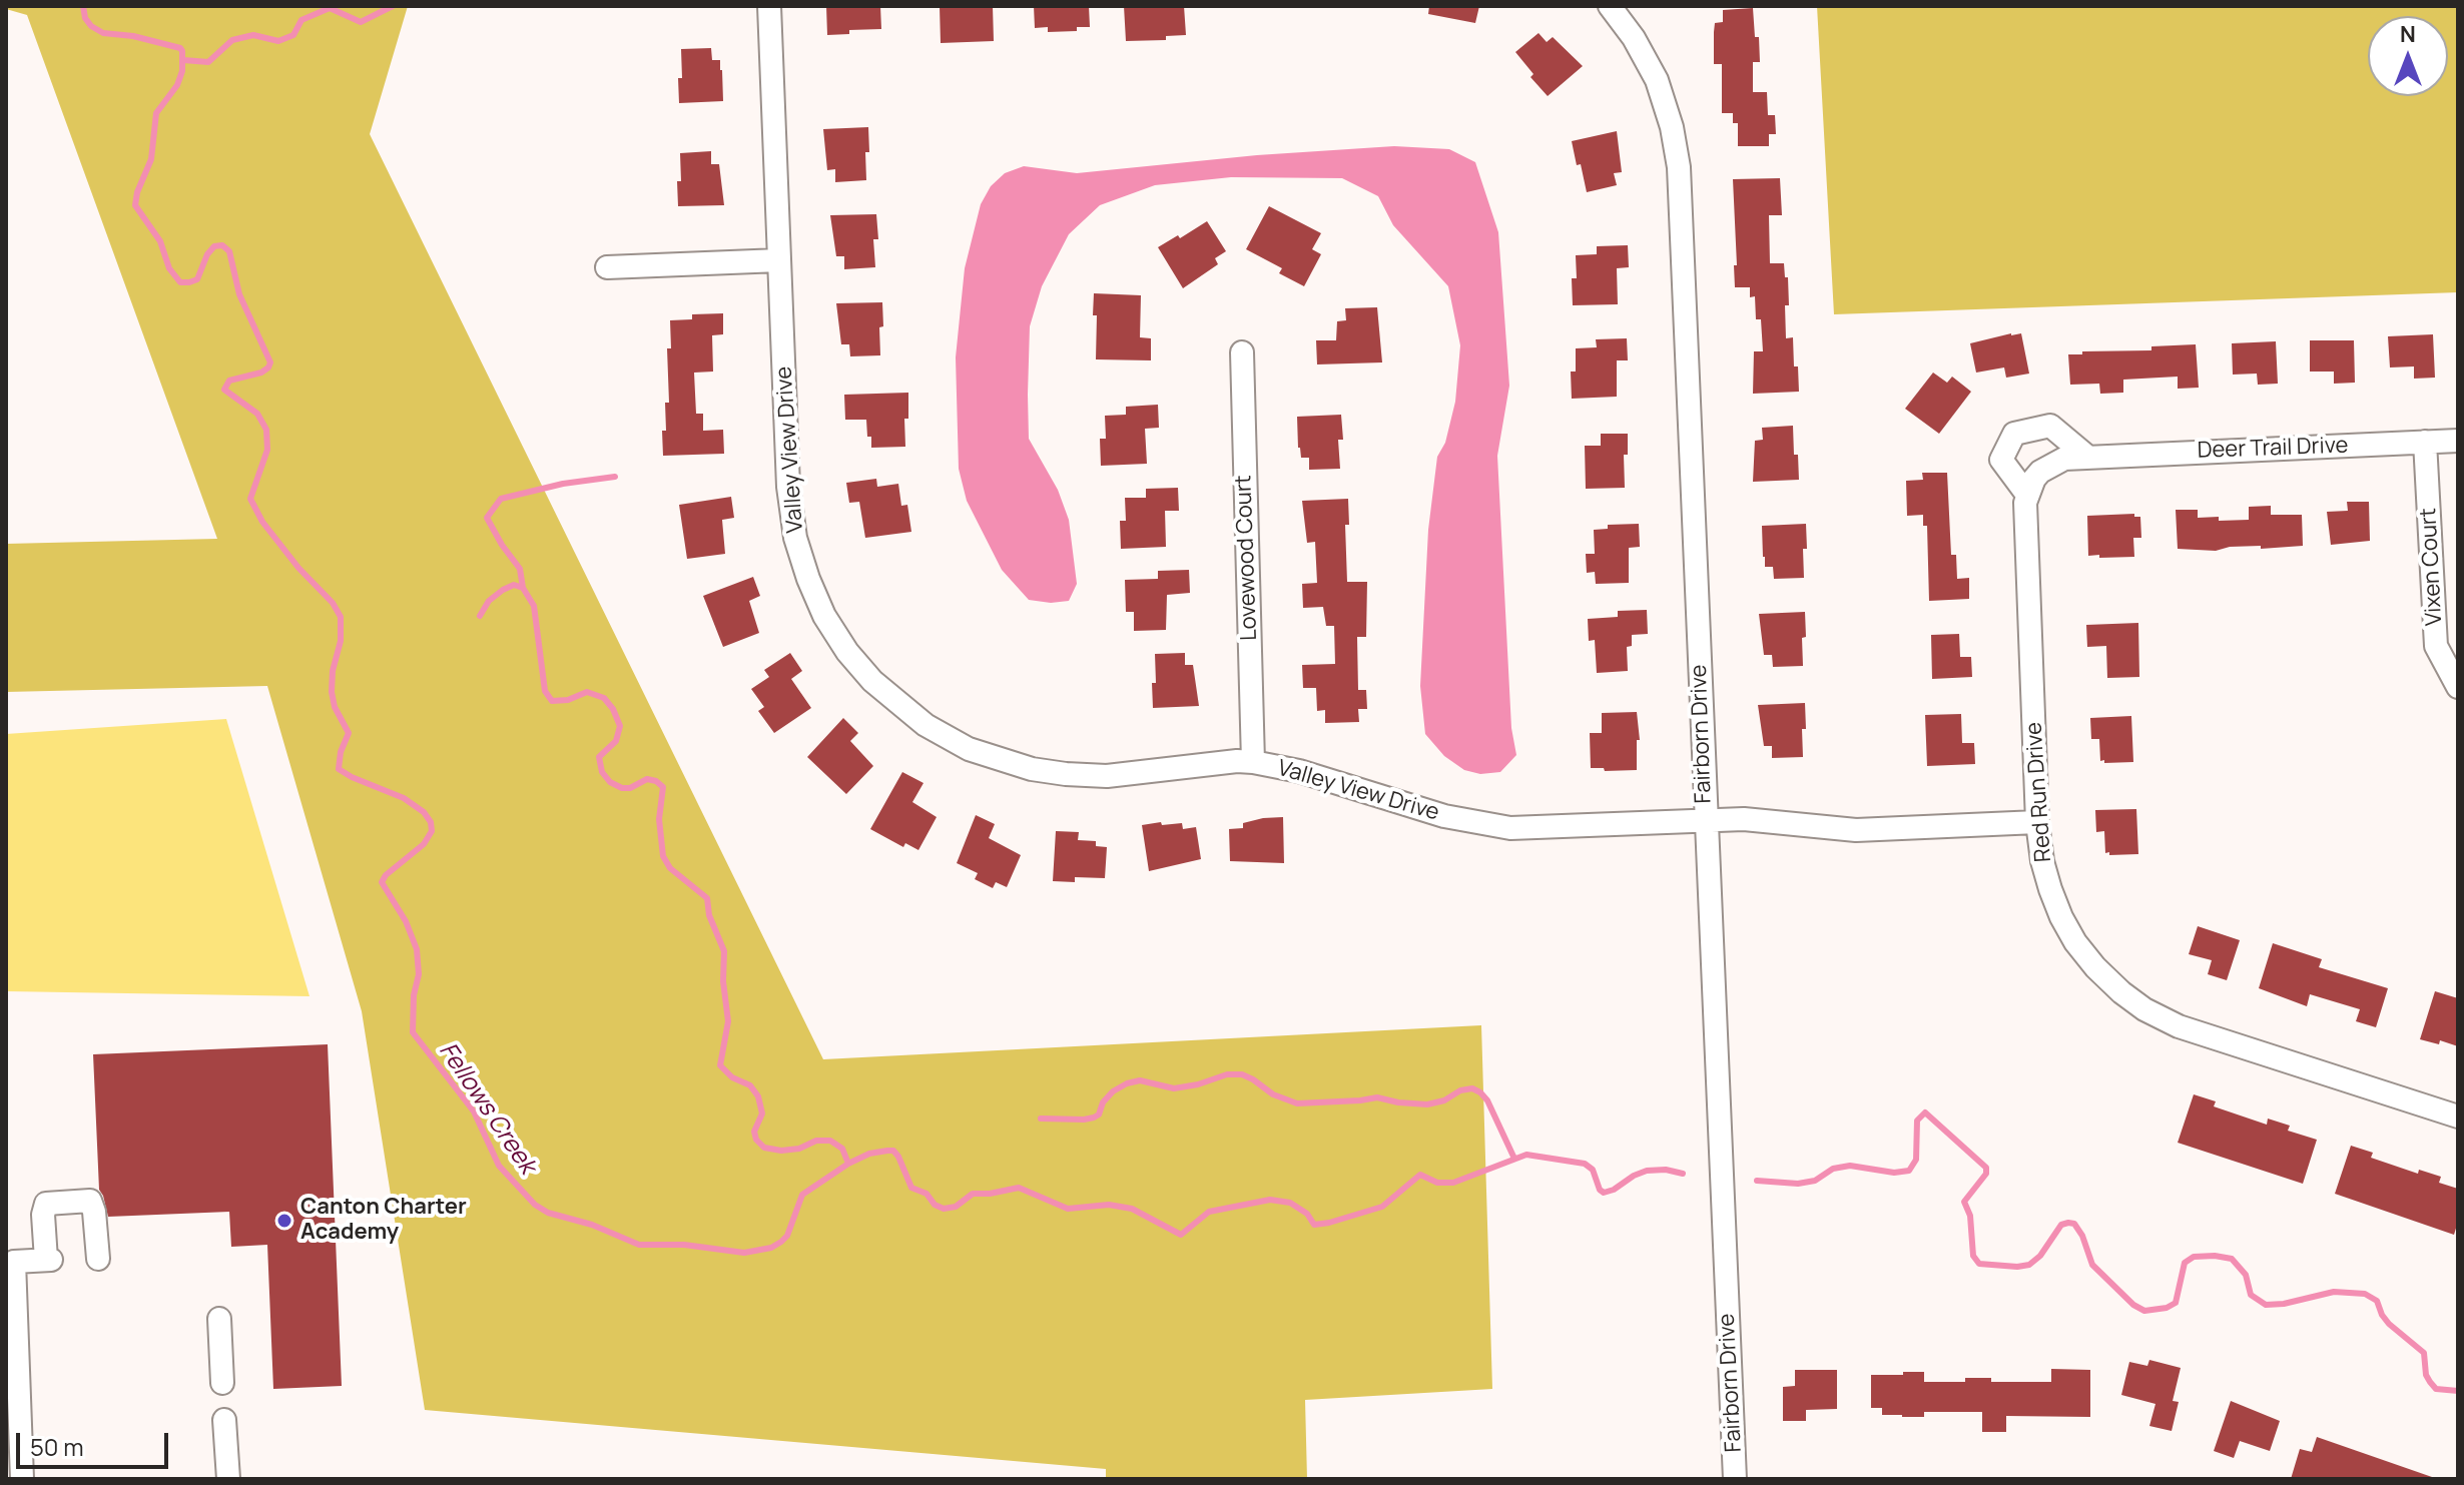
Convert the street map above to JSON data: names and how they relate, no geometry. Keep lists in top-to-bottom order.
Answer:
{
  "streets": {
    "street": [
      "Deer Trail Drive",
      "Valley View Drive",
      "Lovewood Court",
      "Vixen Court",
      "Fairborn Drive",
      "Red Run Drive"
    ]
  },
  "crossings": [
    ["Deer Trail Drive", "Vixen Court"],
    ["Deer Trail Drive", "Red Run Drive"],
    ["Valley View Drive", "Lovewood Court"],
    ["Valley View Drive", "Fairborn Drive"],
    ["Valley View Drive", "Red Run Drive"]
  ],
  "water": ["Fellows Creek"],
  "places": ["Canton Charter Academy"],
  "scale_bar": "50 m",
  "north": "top"
}
